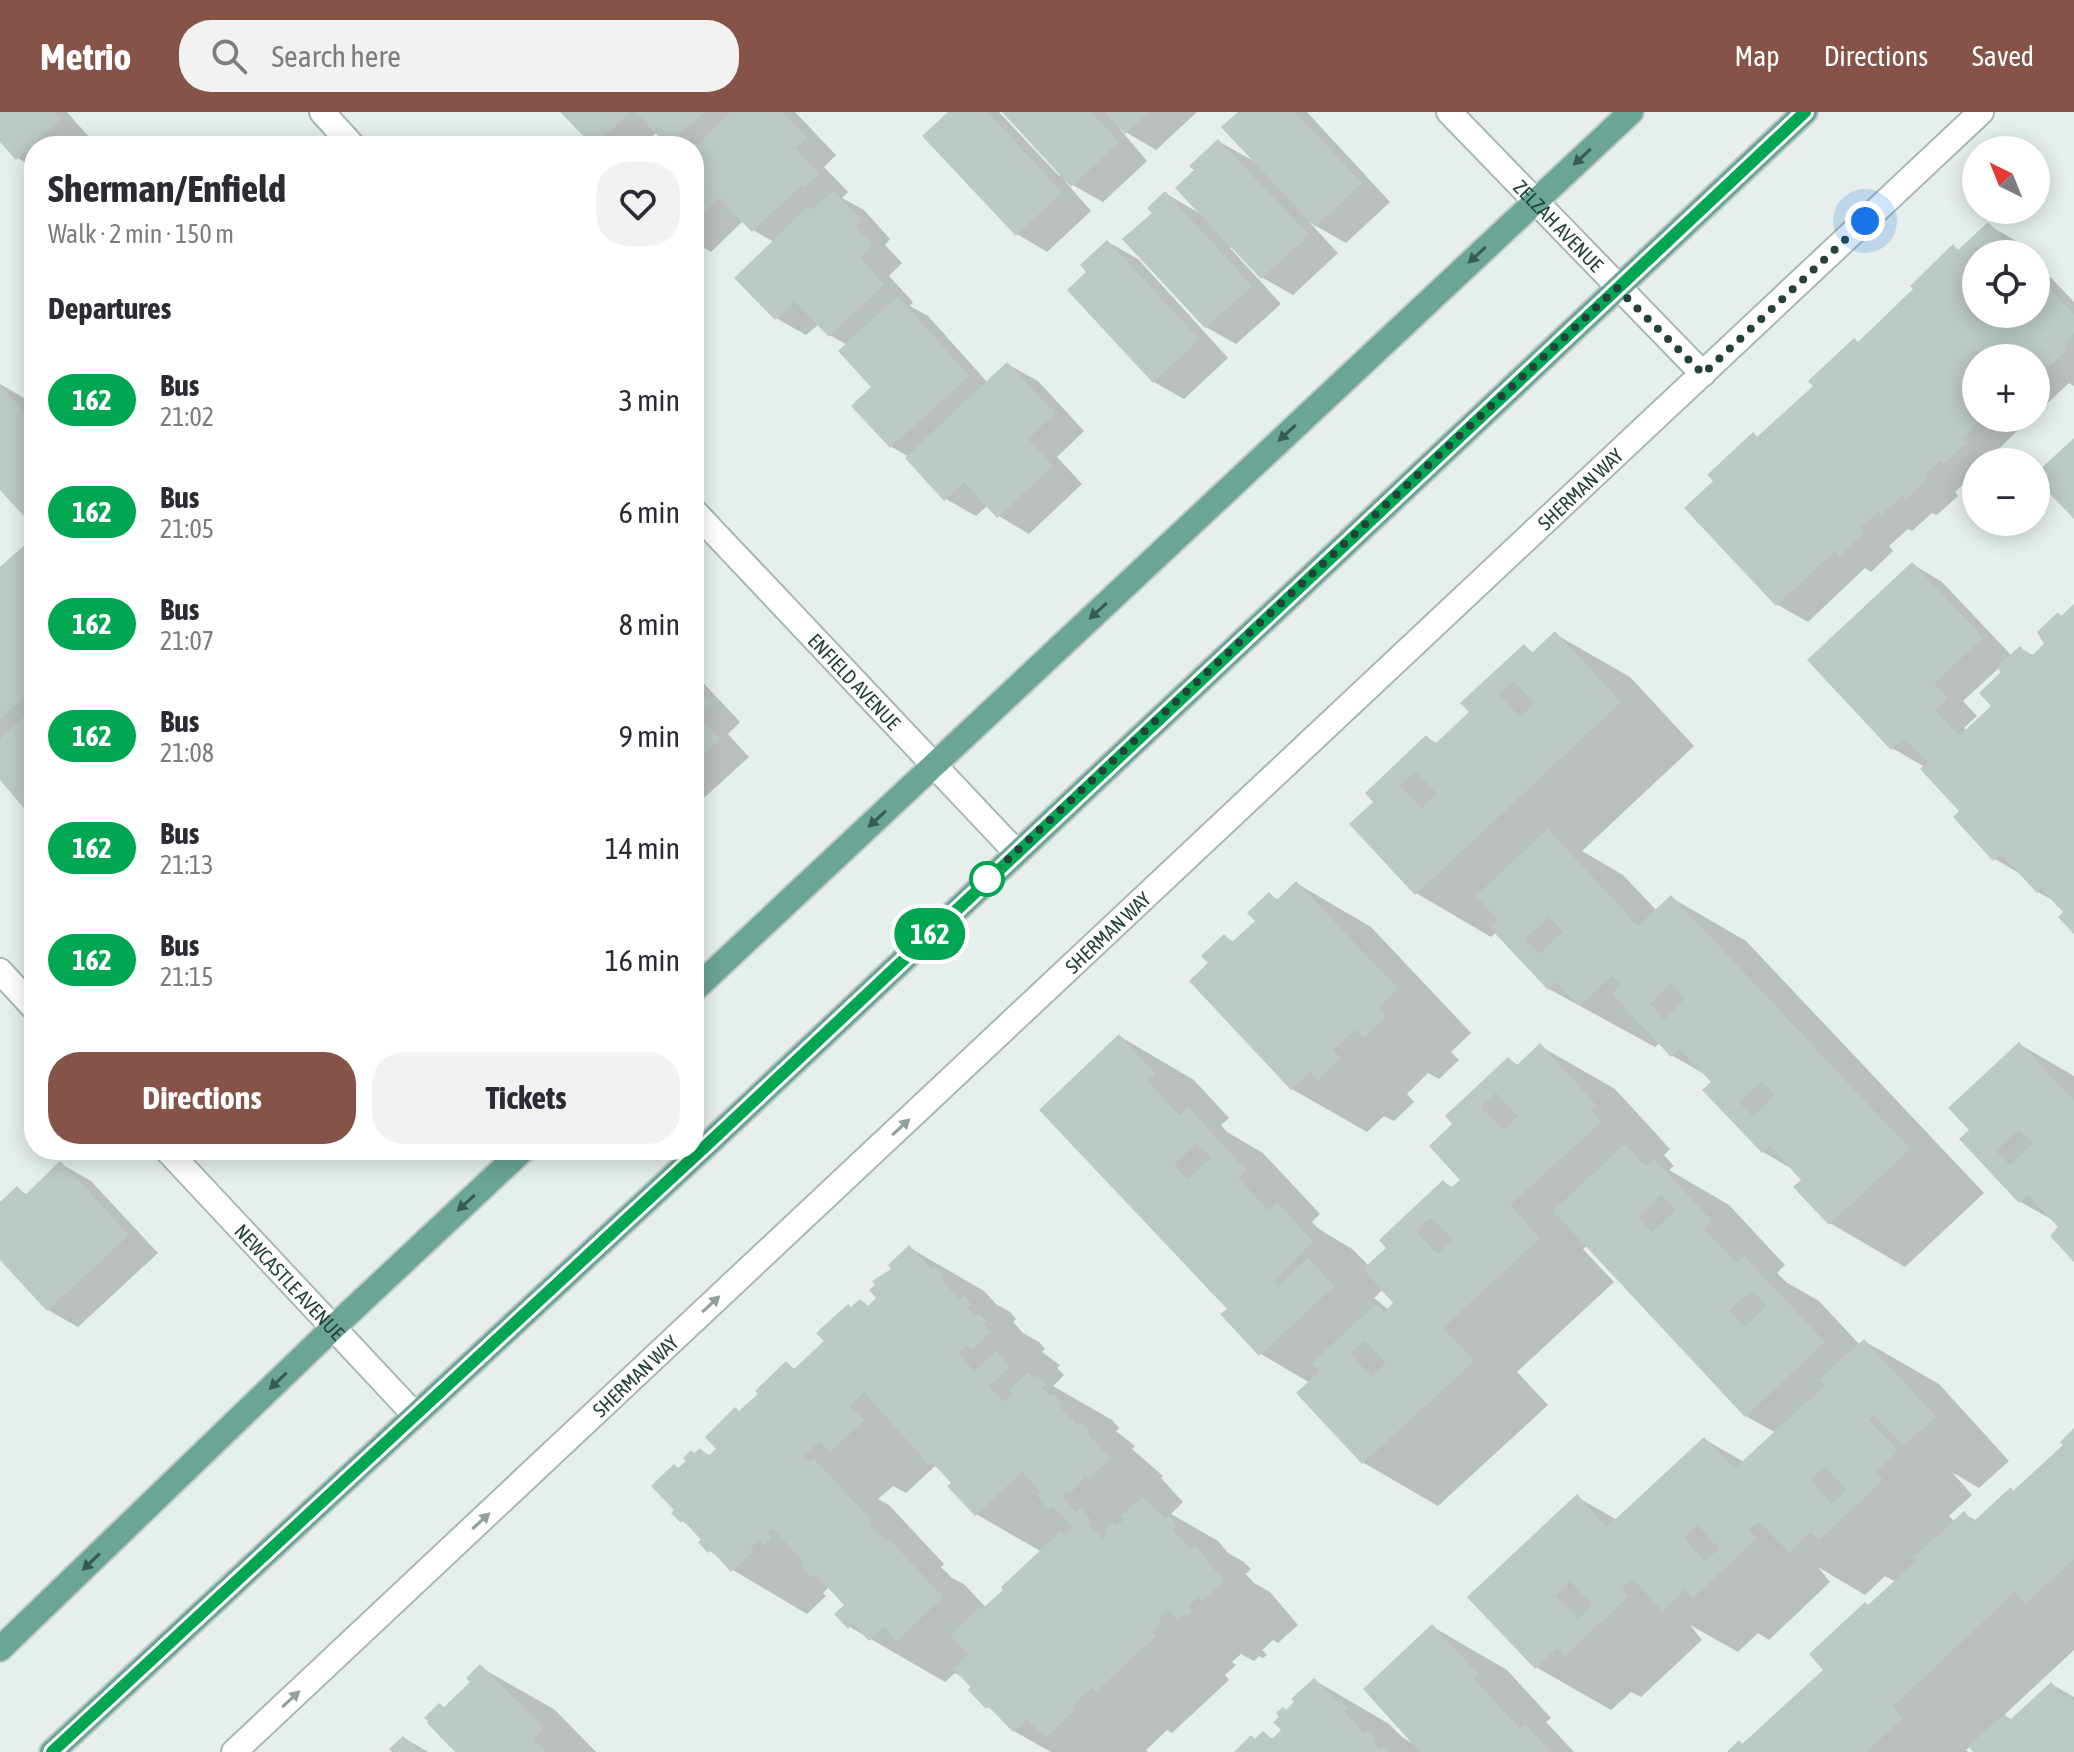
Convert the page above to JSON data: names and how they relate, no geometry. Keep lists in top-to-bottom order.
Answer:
{
  "streets": {
    "street": [
      "ZELZAH AVENUE",
      "SHERMAN WAY",
      "ENFIELD AVENUE",
      "NEWCASTLE AVENUE"
    ]
  },
  "crossings": [
    ["ZELZAH AVENUE", "SHERMAN WAY"]
  ],
  "one_way": ["SHERMAN WAY"],
  "lines": ["bus line 162"],
  "north": "top left",
  "page": {
    "header": "Metrio",
    "search": "Search here",
    "nav": ["Map", "Directions", "Saved"],
    "on_map": "162",
    "map_buttons": ["+", "−"],
    "heading": [
      ["Sherman/Enfield", "Walk · 2 min · 150 m"],
      "Departures"
    ],
    "list": [
      {
        "mark": "162",
        "name": "Bus",
        "note": "21:02",
        "value": "3 min"
      },
      {
        "mark": "162",
        "name": "Bus",
        "note": "21:05",
        "value": "6 min"
      },
      {
        "mark": "162",
        "name": "Bus",
        "note": "21:07",
        "value": "8 min"
      },
      {
        "mark": "162",
        "name": "Bus",
        "note": "21:08",
        "value": "9 min"
      },
      {
        "mark": "162",
        "name": "Bus",
        "note": "21:13",
        "value": "14 min"
      },
      {
        "mark": "162",
        "name": "Bus",
        "note": "21:15",
        "value": "16 min"
      }
    ],
    "buttons": ["Directions", "Tickets"]
  }
}
